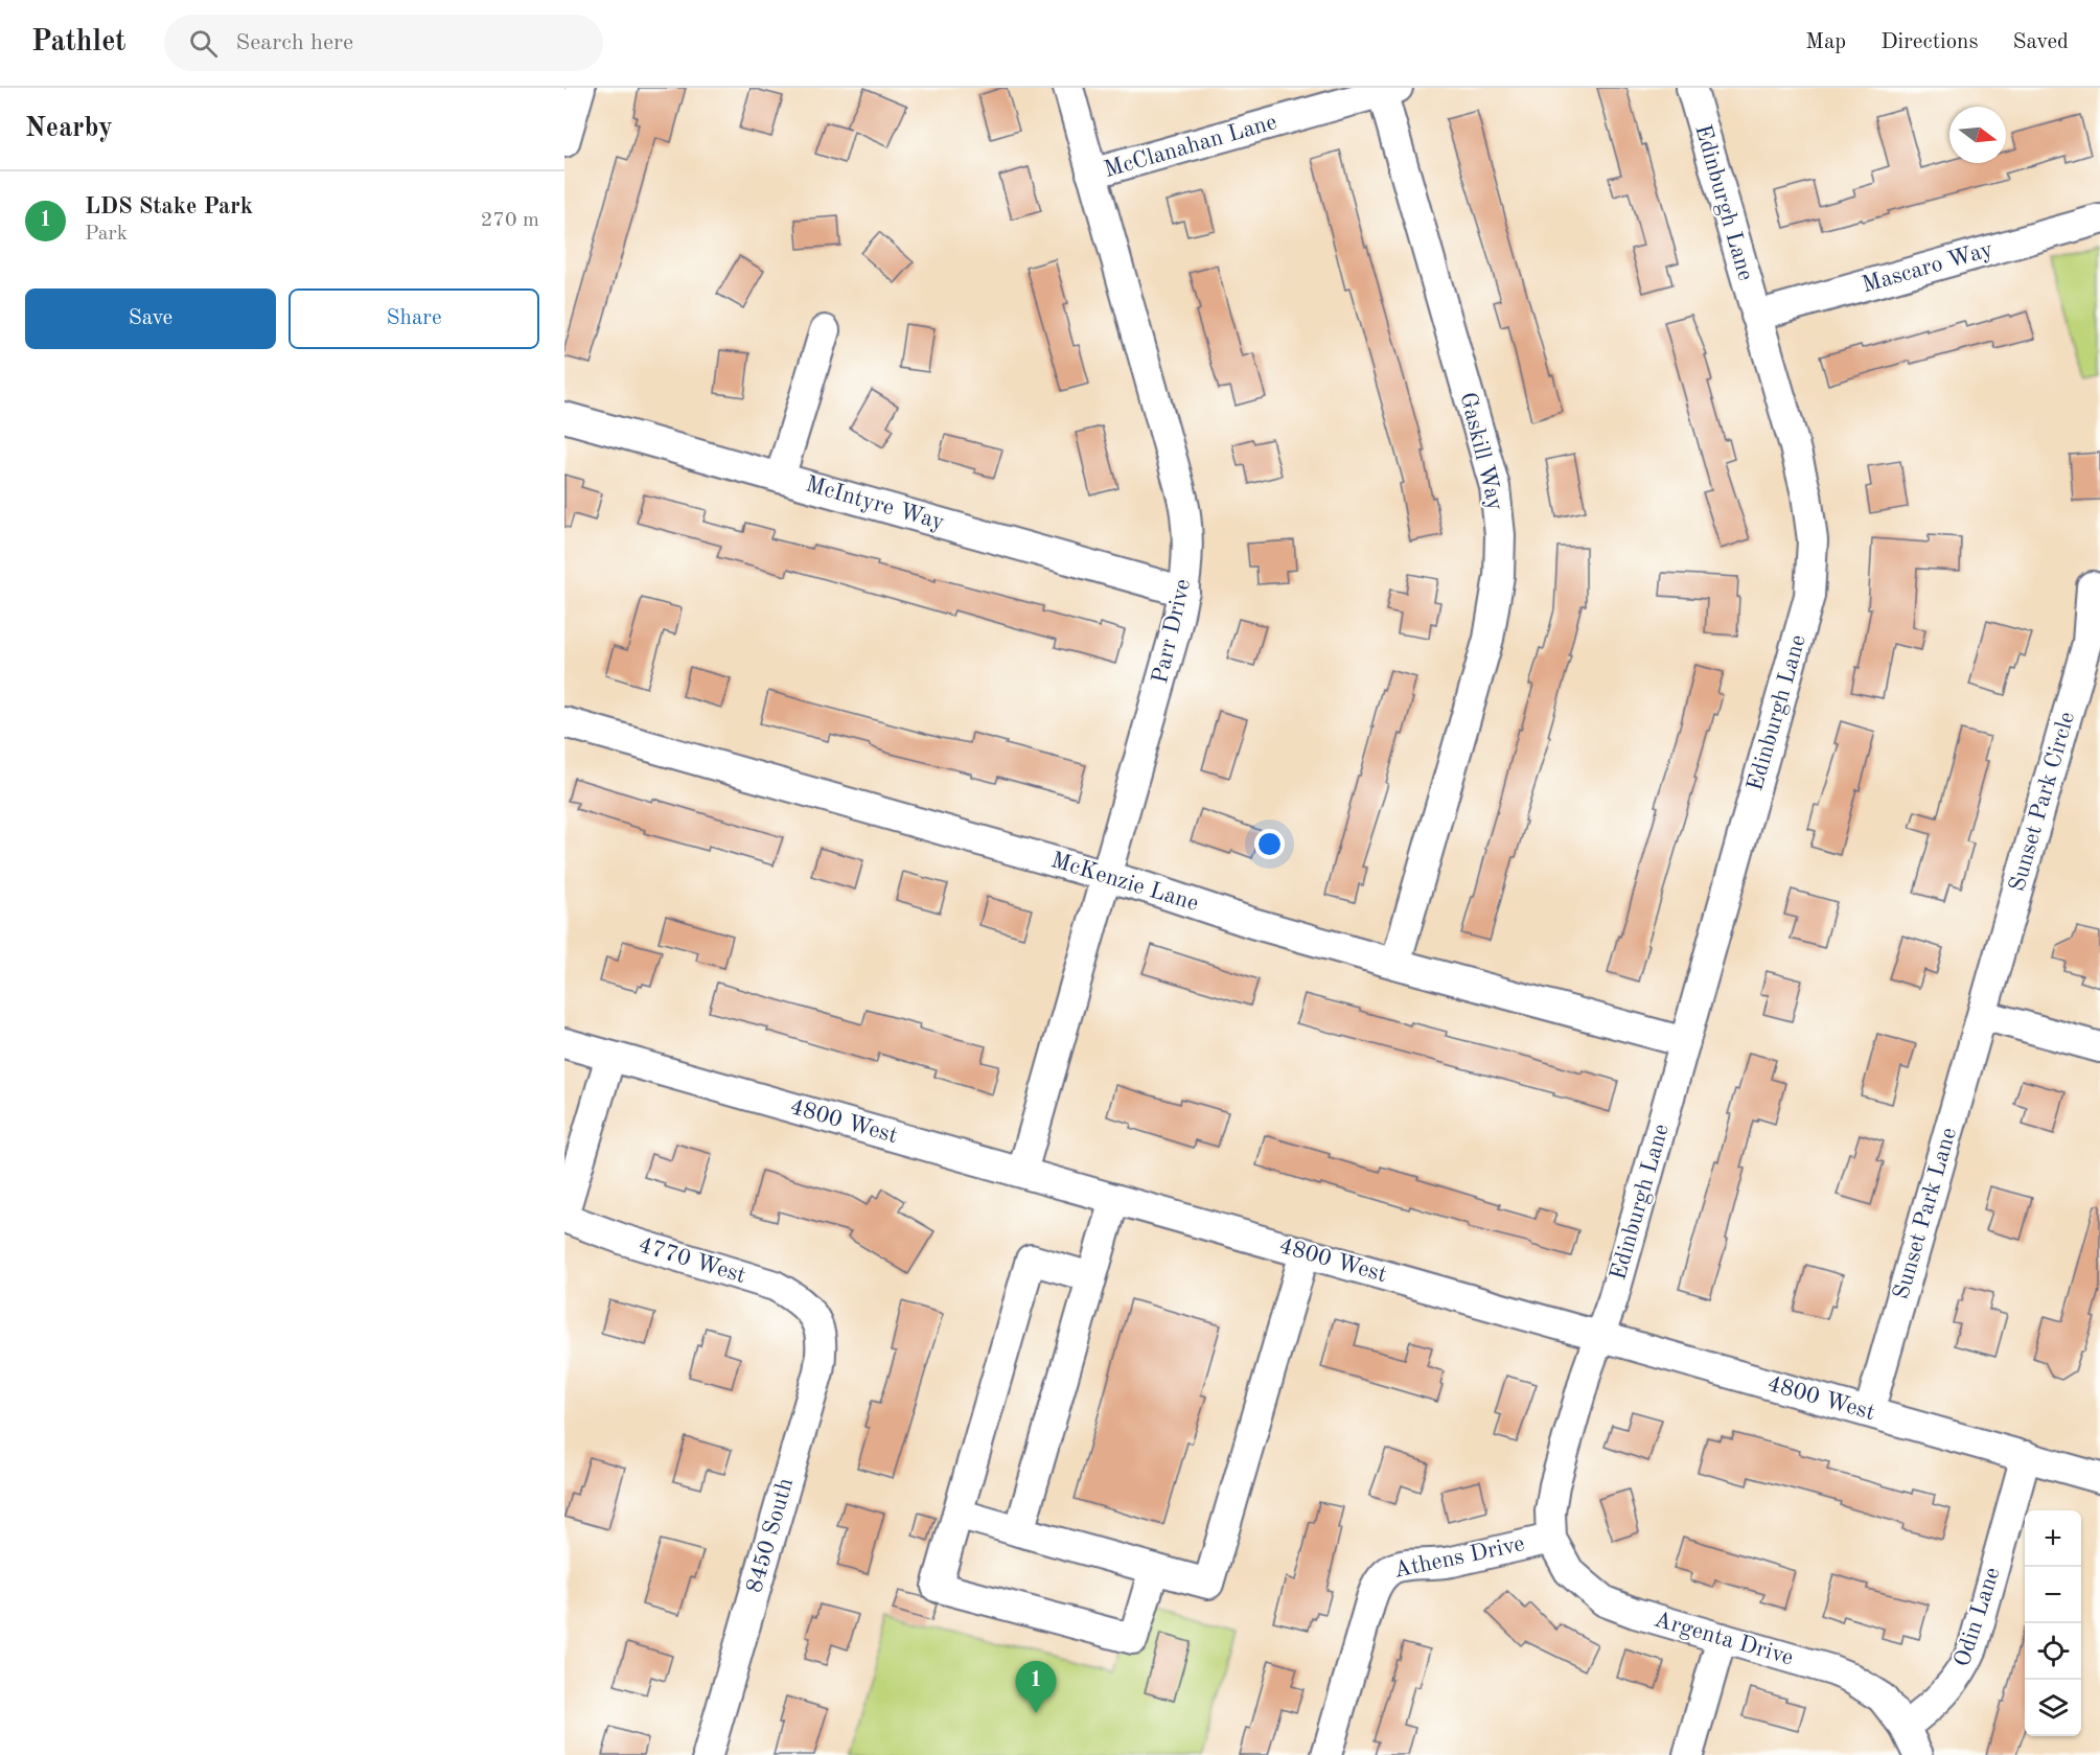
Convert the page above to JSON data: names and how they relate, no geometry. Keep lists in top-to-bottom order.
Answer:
{
  "streets": {
    "street": [
      "McClanahan Lane",
      "Edinburgh Lane",
      "Mascaro Way",
      "Gaskill Way",
      "McIntyre Way",
      "Parr Drive",
      "Sunset Park Circle",
      "McKenzie Lane",
      "4800 West",
      "Sunset Park Lane",
      "4770 West",
      "8450 South",
      "Athens Drive",
      "Odin Lane",
      "Argenta Drive"
    ]
  },
  "crossings": [
    ["McClanahan Lane", "Gaskill Way"],
    ["McClanahan Lane", "Parr Drive"],
    ["Edinburgh Lane", "Mascaro Way"],
    ["Edinburgh Lane", "McKenzie Lane"],
    ["Edinburgh Lane", "4800 West"],
    ["Edinburgh Lane", "Athens Drive"],
    ["Gaskill Way", "McKenzie Lane"],
    ["McIntyre Way", "Parr Drive"],
    ["Parr Drive", "McKenzie Lane"],
    ["Parr Drive", "4800 West"],
    ["Sunset Park Circle", "Sunset Park Lane"],
    ["4800 West", "Sunset Park Lane"],
    ["4800 West", "Athens Drive"],
    ["4800 West", "Odin Lane"],
    ["4770 West", "8450 South"],
    ["Athens Drive", "Argenta Drive"],
    ["Odin Lane", "Argenta Drive"]
  ],
  "north": "right",
  "page": {
    "header": "Pathlet",
    "search": "Search here",
    "nav": ["Map", "Directions", "Saved"],
    "heading": "Nearby",
    "list": [
      {
        "mark": "1",
        "name": "LDS Stake Park",
        "note": "Park",
        "value": "270 m"
      }
    ],
    "buttons": ["Save", "Share"],
    "map_buttons": ["+", "−"],
    "pins": "1"
  }
}
